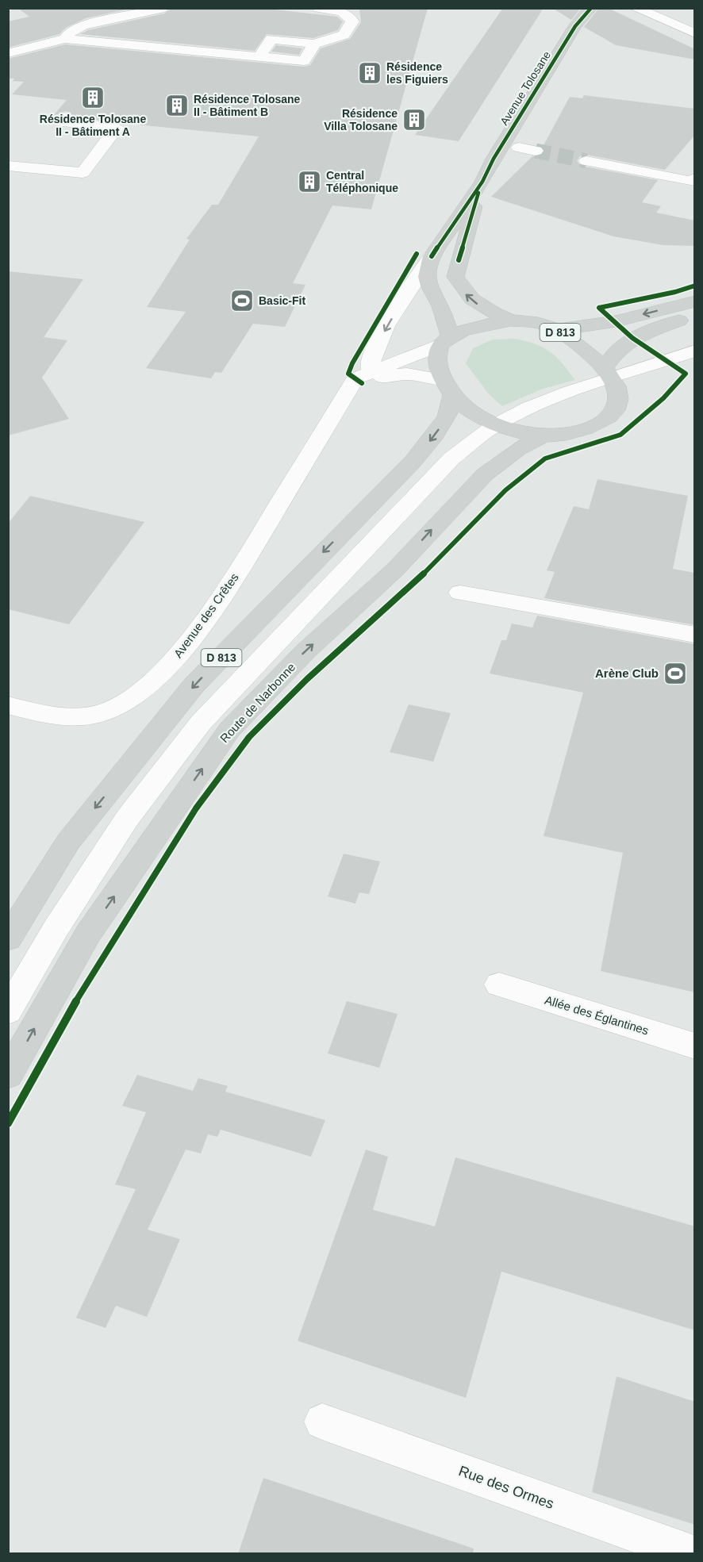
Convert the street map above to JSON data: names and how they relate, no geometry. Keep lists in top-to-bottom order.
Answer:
{
  "streets": {
    "main road": ["Avenue Tolosane", "D 813", "Route de Narbonne"],
    "street": ["Avenue des Crêtes", "Allée des Églantines", "Rue des Ormes"]
  },
  "crossings": [
    ["Avenue Tolosane", "D 813"],
    ["Avenue Tolosane", "Avenue des Crêtes"],
    ["D 813", "Avenue des Crêtes"]
  ],
  "places": {
    "building": [
      "Résidence les Figuiers",
      "Résidence Tolosane II - Bâtiment A",
      "Résidence Tolosane II - Bâtiment B",
      "Résidence Villa Tolosane",
      "Central Téléphonique"
    ],
    "sports": ["Basic-Fit", "Arène Club"]
  }
}
